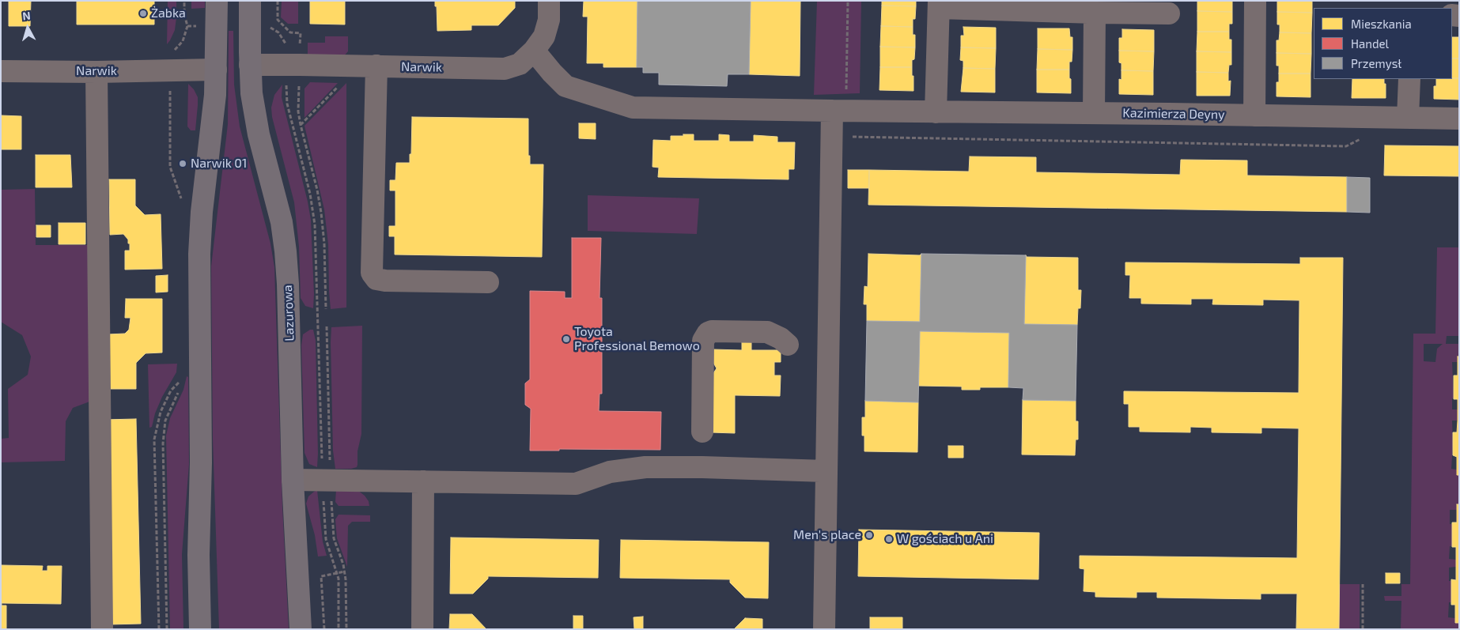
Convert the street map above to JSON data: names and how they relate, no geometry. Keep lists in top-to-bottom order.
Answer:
{
  "streets": {
    "main road": ["Lazurowa"],
    "street": ["Narwik", "Kazimierza Deyny"]
  },
  "crossings": [
    ["Narwik", "Kazimierza Deyny"],
    ["Narwik", "Lazurowa"]
  ],
  "places": [
    "Żabka",
    "Narwik 01",
    "Toyota Professional Bemowo",
    "Men's place",
    "W gościach u Ani"
  ],
  "legend": ["Mieszkania", "Handel", "Przemysł"],
  "north": "top"
}
